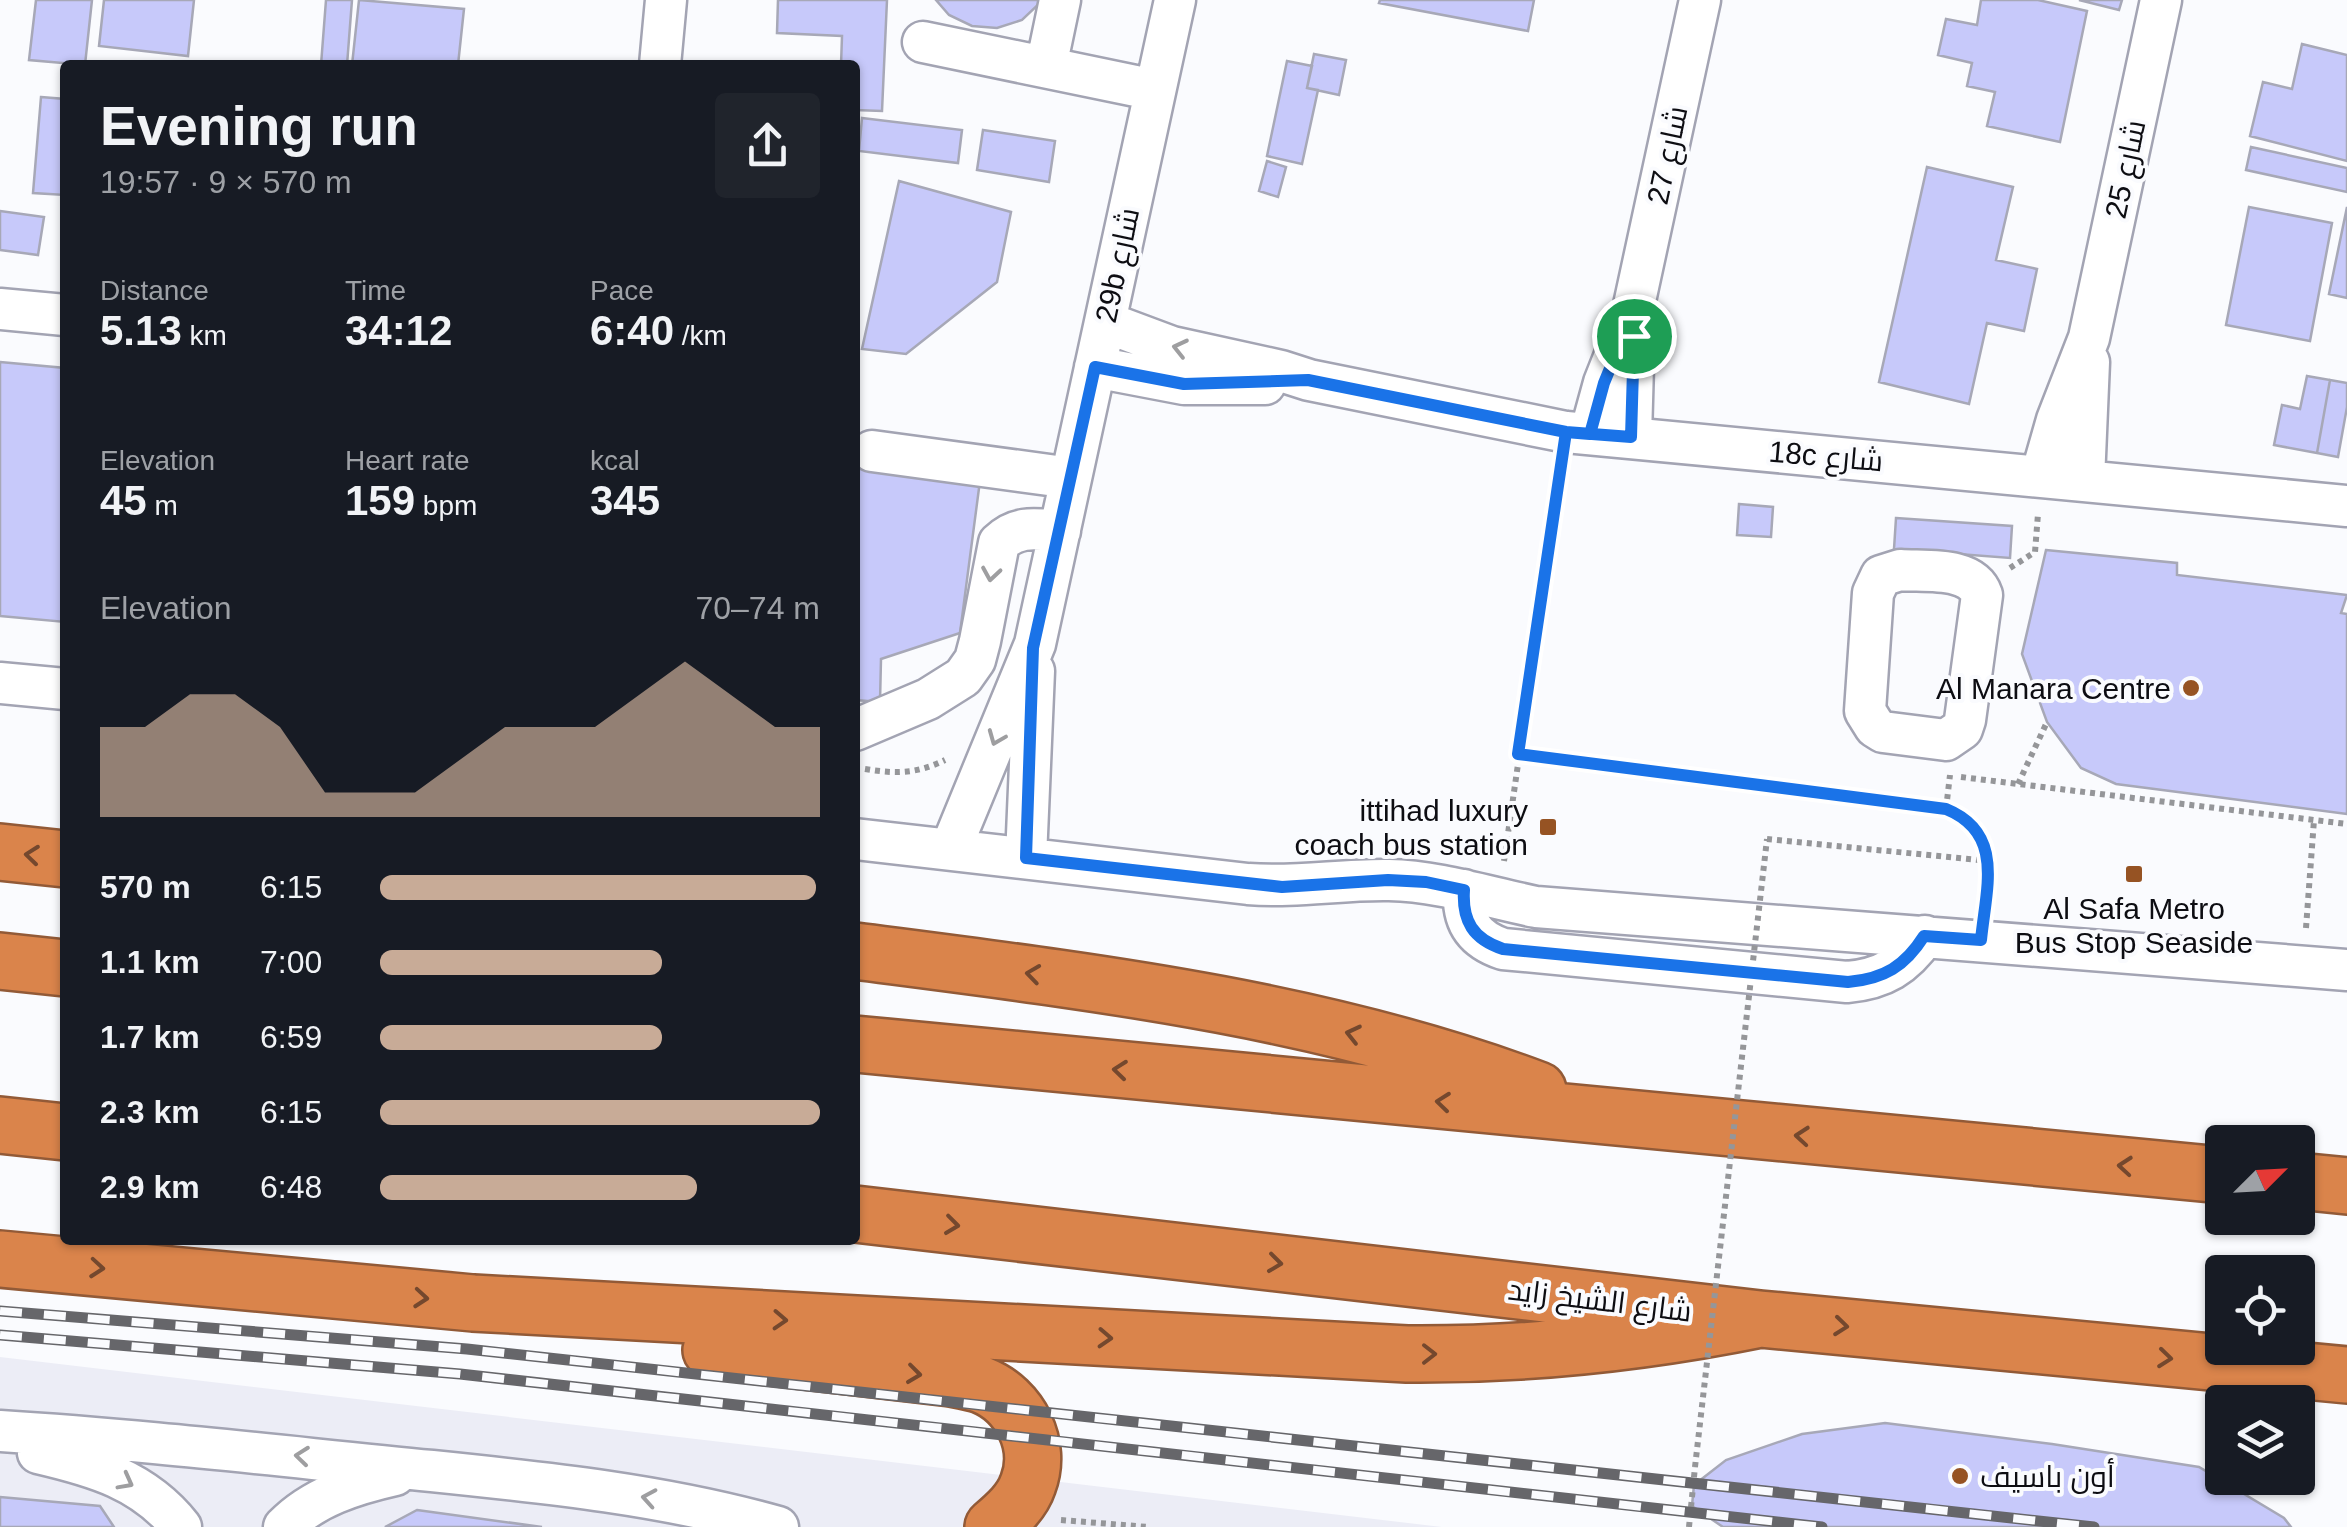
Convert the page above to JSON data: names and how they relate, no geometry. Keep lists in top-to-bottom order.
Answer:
{
  "streets": {
    "highway": ["شارع الشيخ زايد"],
    "street": [
      "شارع 27",
      "شارع 25",
      "29b شارع",
      "18c شارع"
    ]
  },
  "crossings": [
    ["شارع 27", "18c شارع"],
    ["شارع 25", "18c شارع"],
    ["29b شارع", "18c شارع"]
  ],
  "places": {
    "other": ["Al Manara Centre", "أون باسيف"],
    "transit": ["ittihad luxury coach bus station", "Al Safa Metro Bus Stop Seaside"]
  },
  "north": "top right",
  "page": {
    "heading": ["Evening run", "19:57 · 9 × 570 m"],
    "stats": [
      ["Distance", "5.13 km"],
      ["Time", "34:12"],
      ["Pace", "6:40 /km"],
      ["Elevation", "45 m"],
      ["Heart rate", "159 bpm"],
      ["kcal", "345"]
    ],
    "chart": ["Elevation", "70–74 m"],
    "list": [
      {
        "name": "570 m",
        "note": "6:15"
      },
      {
        "name": "1.1 km",
        "note": "7:00"
      },
      {
        "name": "1.7 km",
        "note": "6:59"
      },
      {
        "name": "2.3 km",
        "note": "6:15"
      },
      {
        "name": "2.9 km",
        "note": "6:48"
      }
    ]
  }
}
